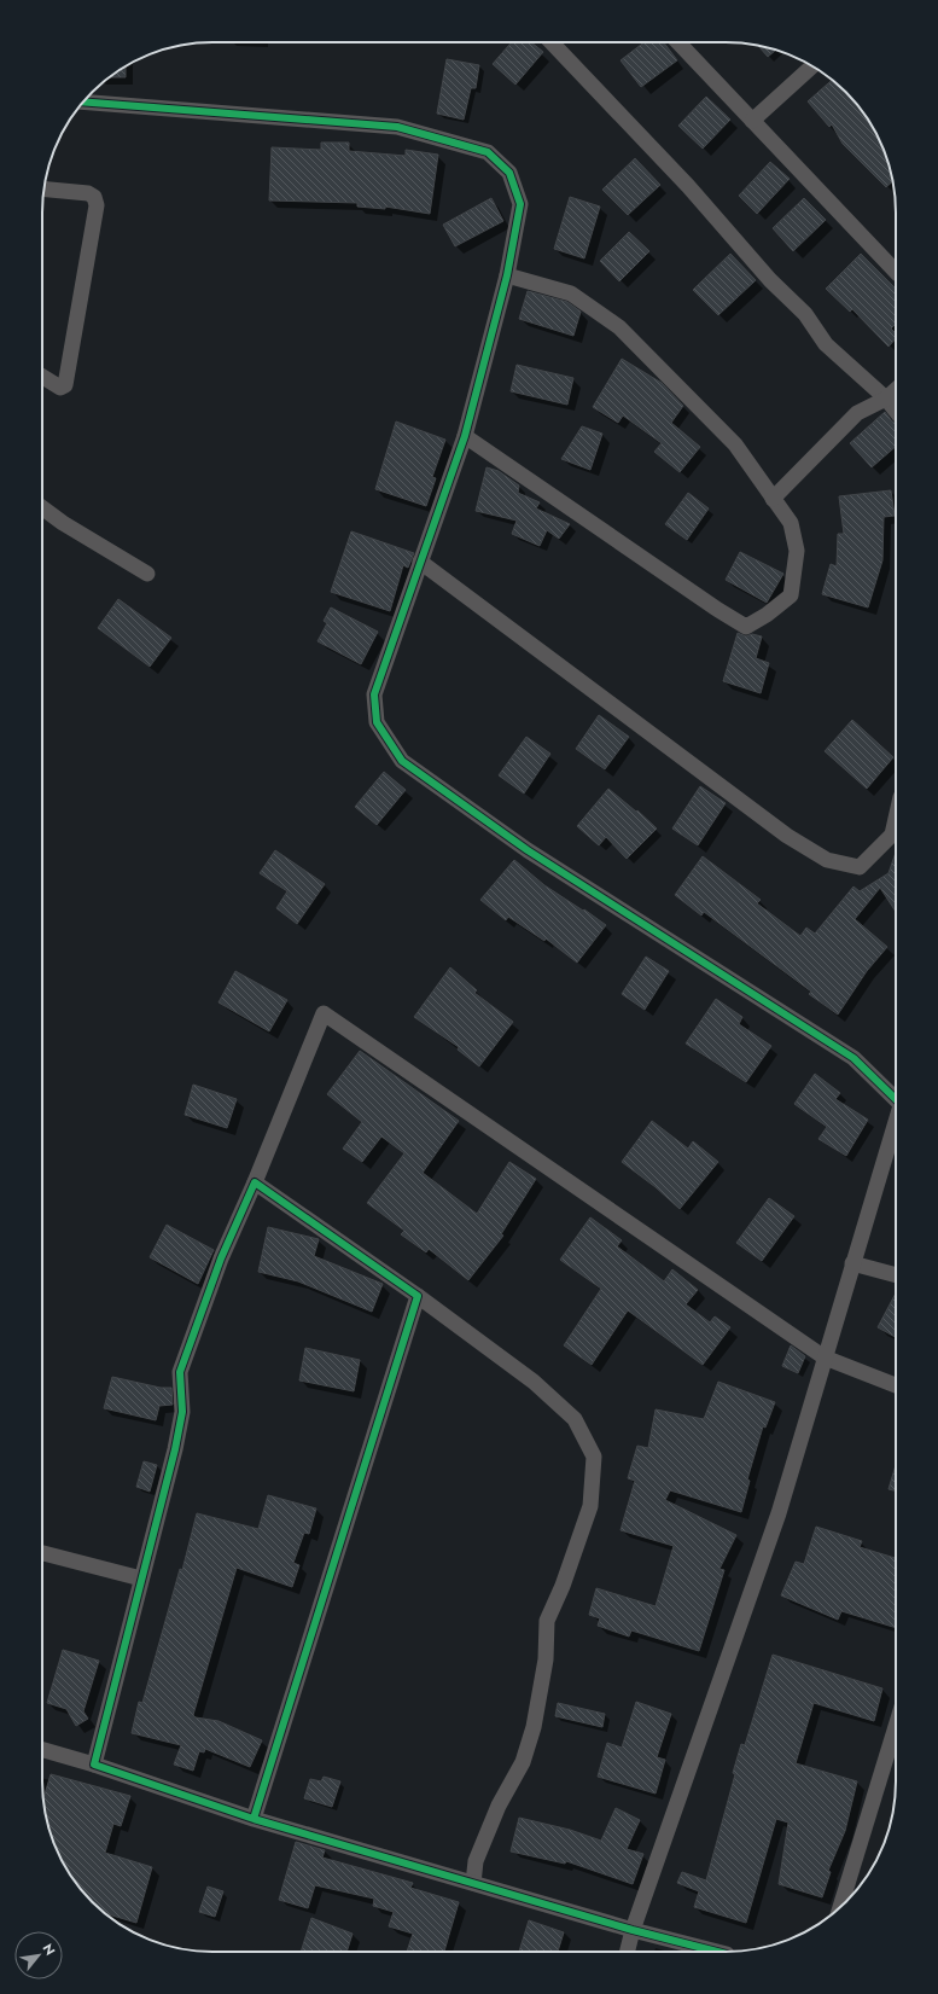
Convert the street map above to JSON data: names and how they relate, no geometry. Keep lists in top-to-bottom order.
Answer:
{
  "north": "top right"
}
